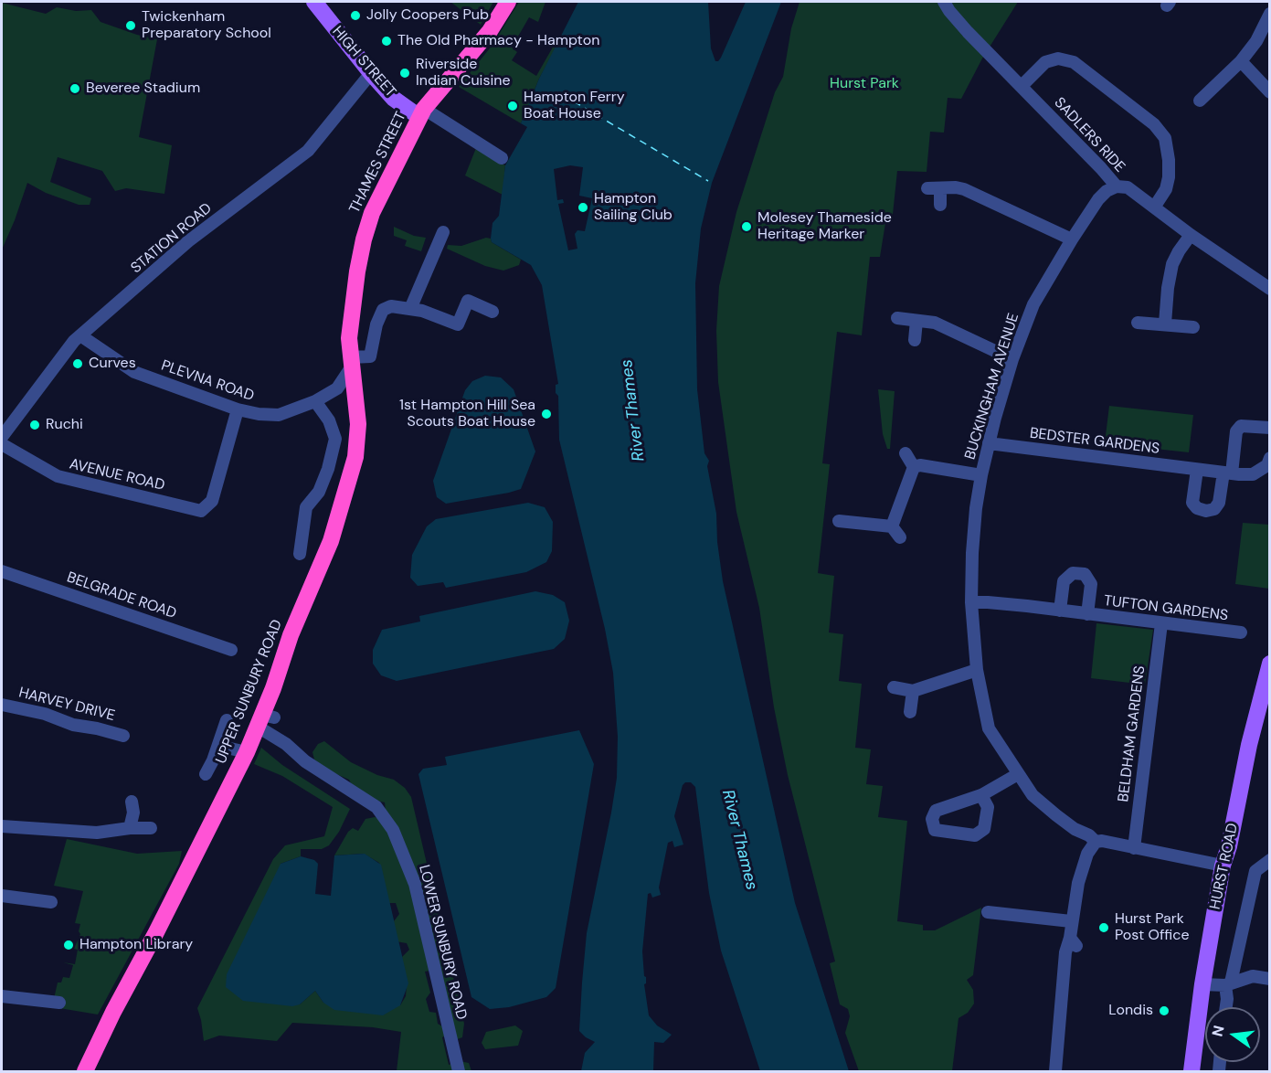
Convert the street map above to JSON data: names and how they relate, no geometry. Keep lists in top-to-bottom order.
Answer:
{
  "streets": {
    "highway": ["THAMES STREET", "UPPER SUNBURY ROAD"],
    "main road": ["HIGH STREET", "HURST ROAD"],
    "street": [
      "SADLERS RIDE",
      "STATION ROAD",
      "PLEVNA ROAD",
      "BUCKINGHAM AVENUE",
      "BEDSTER GARDENS",
      "AVENUE ROAD",
      "BELGRADE ROAD",
      "TUFTON GARDENS",
      "HARVEY DRIVE",
      "BELDHAM GARDENS",
      "LOWER SUNBURY ROAD"
    ]
  },
  "crossings": [
    ["HIGH STREET", "THAMES STREET"],
    ["HIGH STREET", "STATION ROAD"],
    ["SADLERS RIDE", "BUCKINGHAM AVENUE"],
    ["THAMES STREET", "PLEVNA ROAD"],
    ["THAMES STREET", "UPPER SUNBURY ROAD"],
    ["STATION ROAD", "PLEVNA ROAD"],
    ["PLEVNA ROAD", "AVENUE ROAD"],
    ["PLEVNA ROAD", "UPPER SUNBURY ROAD"],
    ["BUCKINGHAM AVENUE", "BEDSTER GARDENS"],
    ["BUCKINGHAM AVENUE", "TUFTON GARDENS"],
    ["BUCKINGHAM AVENUE", "BELDHAM GARDENS"],
    ["BUCKINGHAM AVENUE", "HURST ROAD"],
    ["TUFTON GARDENS", "BELDHAM GARDENS"],
    ["UPPER SUNBURY ROAD", "LOWER SUNBURY ROAD"]
  ],
  "water": ["River Thames"],
  "parks": ["Hurst Park"],
  "places": [
    "Jolly Coopers Pub",
    "Twickenham Preparatory School",
    "The Old Pharmacy - Hampton",
    "Riverside Indian Cuisine",
    "Beveree Stadium",
    "Hampton Ferry Boat House",
    "Hampton Sailing Club",
    "Molesey Thameside Heritage Marker",
    "Curves",
    "1st Hampton Hill Sea Scouts Boat House",
    "Ruchi",
    "Hurst Park Post Office",
    "Hampton Library",
    "Londis"
  ],
  "north": "left"
}
